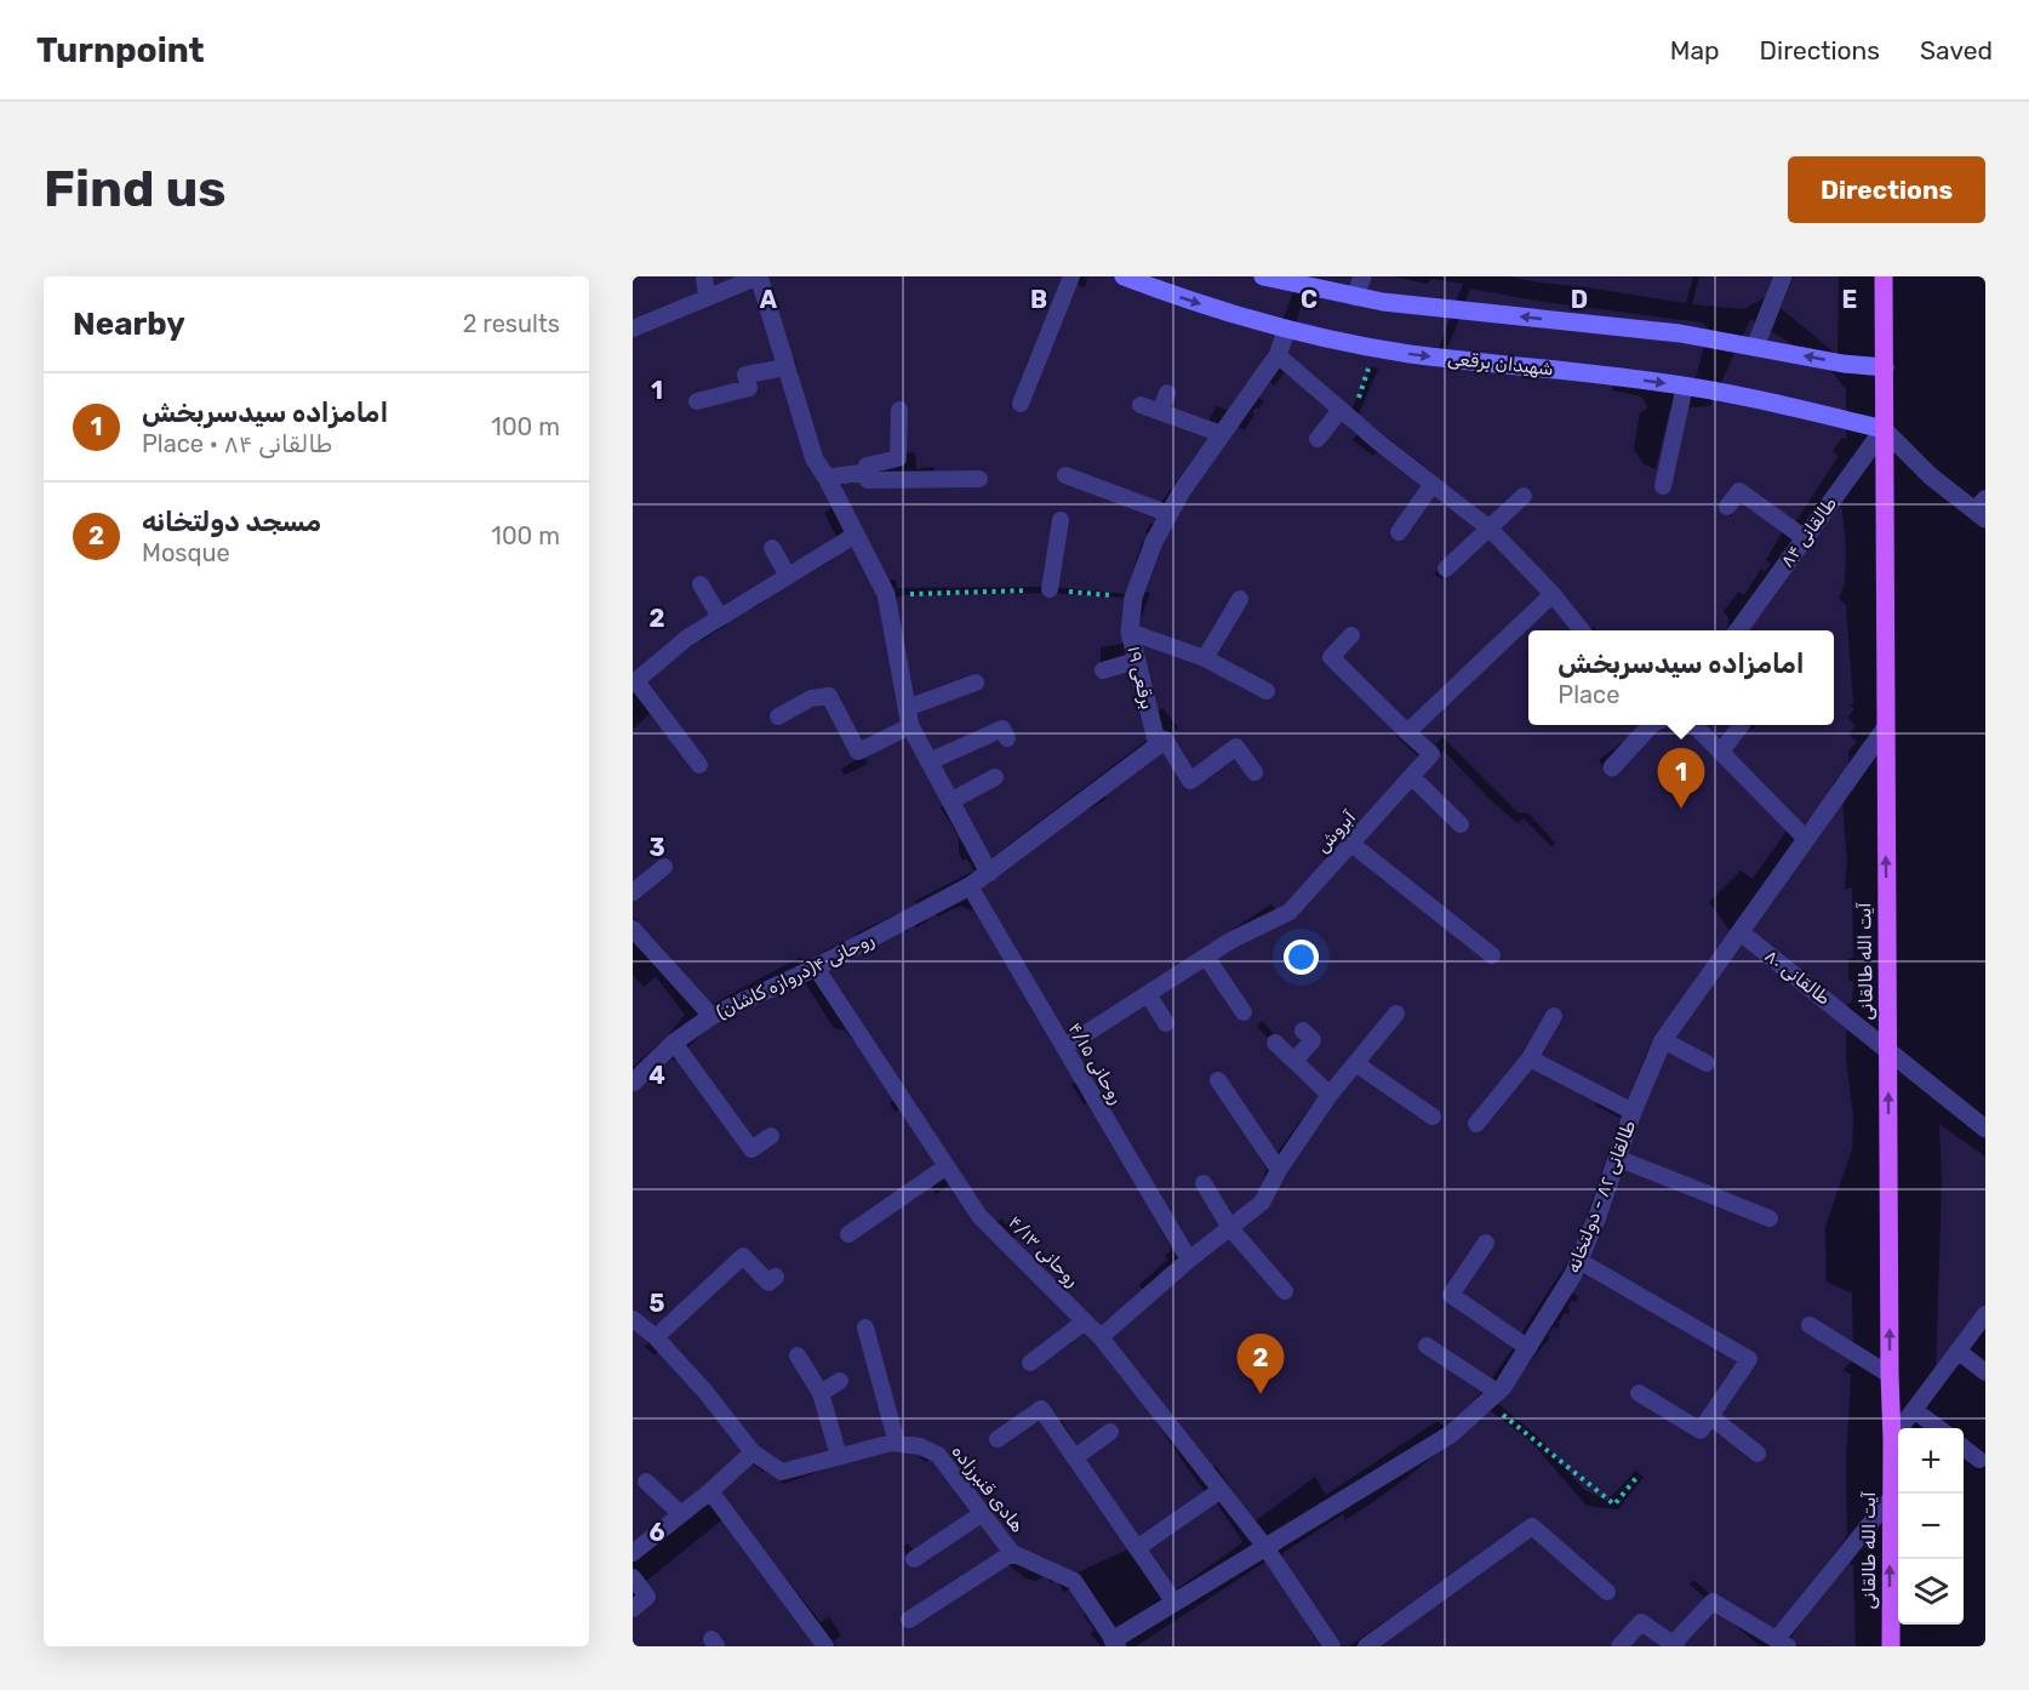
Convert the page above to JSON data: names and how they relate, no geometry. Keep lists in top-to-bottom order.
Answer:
{
  "streets": {
    "main road": ["شهیدان برقعی", "آیت الله طالقانی"],
    "street": [
      "طالقانی ۸۴",
      "برقعی ۱۹",
      "روحانی ۴(دروازه کاشان)",
      "طالقانی ۸۰",
      "طالقانی ۸۲ - دولتخانه"
    ],
    "lane": [
      "آبروش",
      "روحانی ۴/۱۵",
      "روحانی ۴/۱۳",
      "هادی قنبرزاده"
    ]
  },
  "crossings": [
    ["شهیدان برقعی", "طالقانی ۸۴"],
    ["شهیدان برقعی", "برقعی ۱۹"],
    ["شهیدان برقعی", "آیت الله طالقانی"],
    ["طالقانی ۸۴", "آیت الله طالقانی"],
    ["آبروش", "روحانی ۴/۱۵"],
    ["آیت الله طالقانی", "طالقانی ۸۰"],
    ["آیت الله طالقانی", "طالقانی ۸۲ - دولتخانه"],
    ["روحانی ۴(دروازه کاشان)", "روحانی ۴/۱۵"],
    ["روحانی ۴(دروازه کاشان)", "روحانی ۴/۱۳"],
    ["طالقانی ۸۰", "طالقانی ۸۲ - دولتخانه"],
    ["طالقانی ۸۲ - دولتخانه", "روحانی ۴/۱۳"],
    ["طالقانی ۸۲ - دولتخانه", "هادی قنبرزاده"]
  ],
  "one_way": ["آیت الله طالقانی"],
  "page": {
    "header": "Turnpoint",
    "nav": ["Map", "Directions", "Saved"],
    "buttons": "Directions",
    "title": "Find us",
    "heading": ["Nearby", "2 results"],
    "list": [
      {
        "mark": "1",
        "name": "امامزاده سیدسربخش",
        "note": "Place · طالقانی ۸۴",
        "value": "100 m"
      },
      {
        "mark": "2",
        "name": "مسجد دولتخانه",
        "note": "Mosque",
        "value": "100 m"
      }
    ],
    "popup": ["امامزاده سیدسربخش", "Place"],
    "pins": ["1", "2"],
    "map_buttons": ["+", "−"]
  },
  "grid": {
    "columns": [
      "A",
      "B",
      "C",
      "D",
      "E"
    ],
    "rows": [
      "1",
      "2",
      "3",
      "4",
      "5",
      "6"
    ]
  }
}
